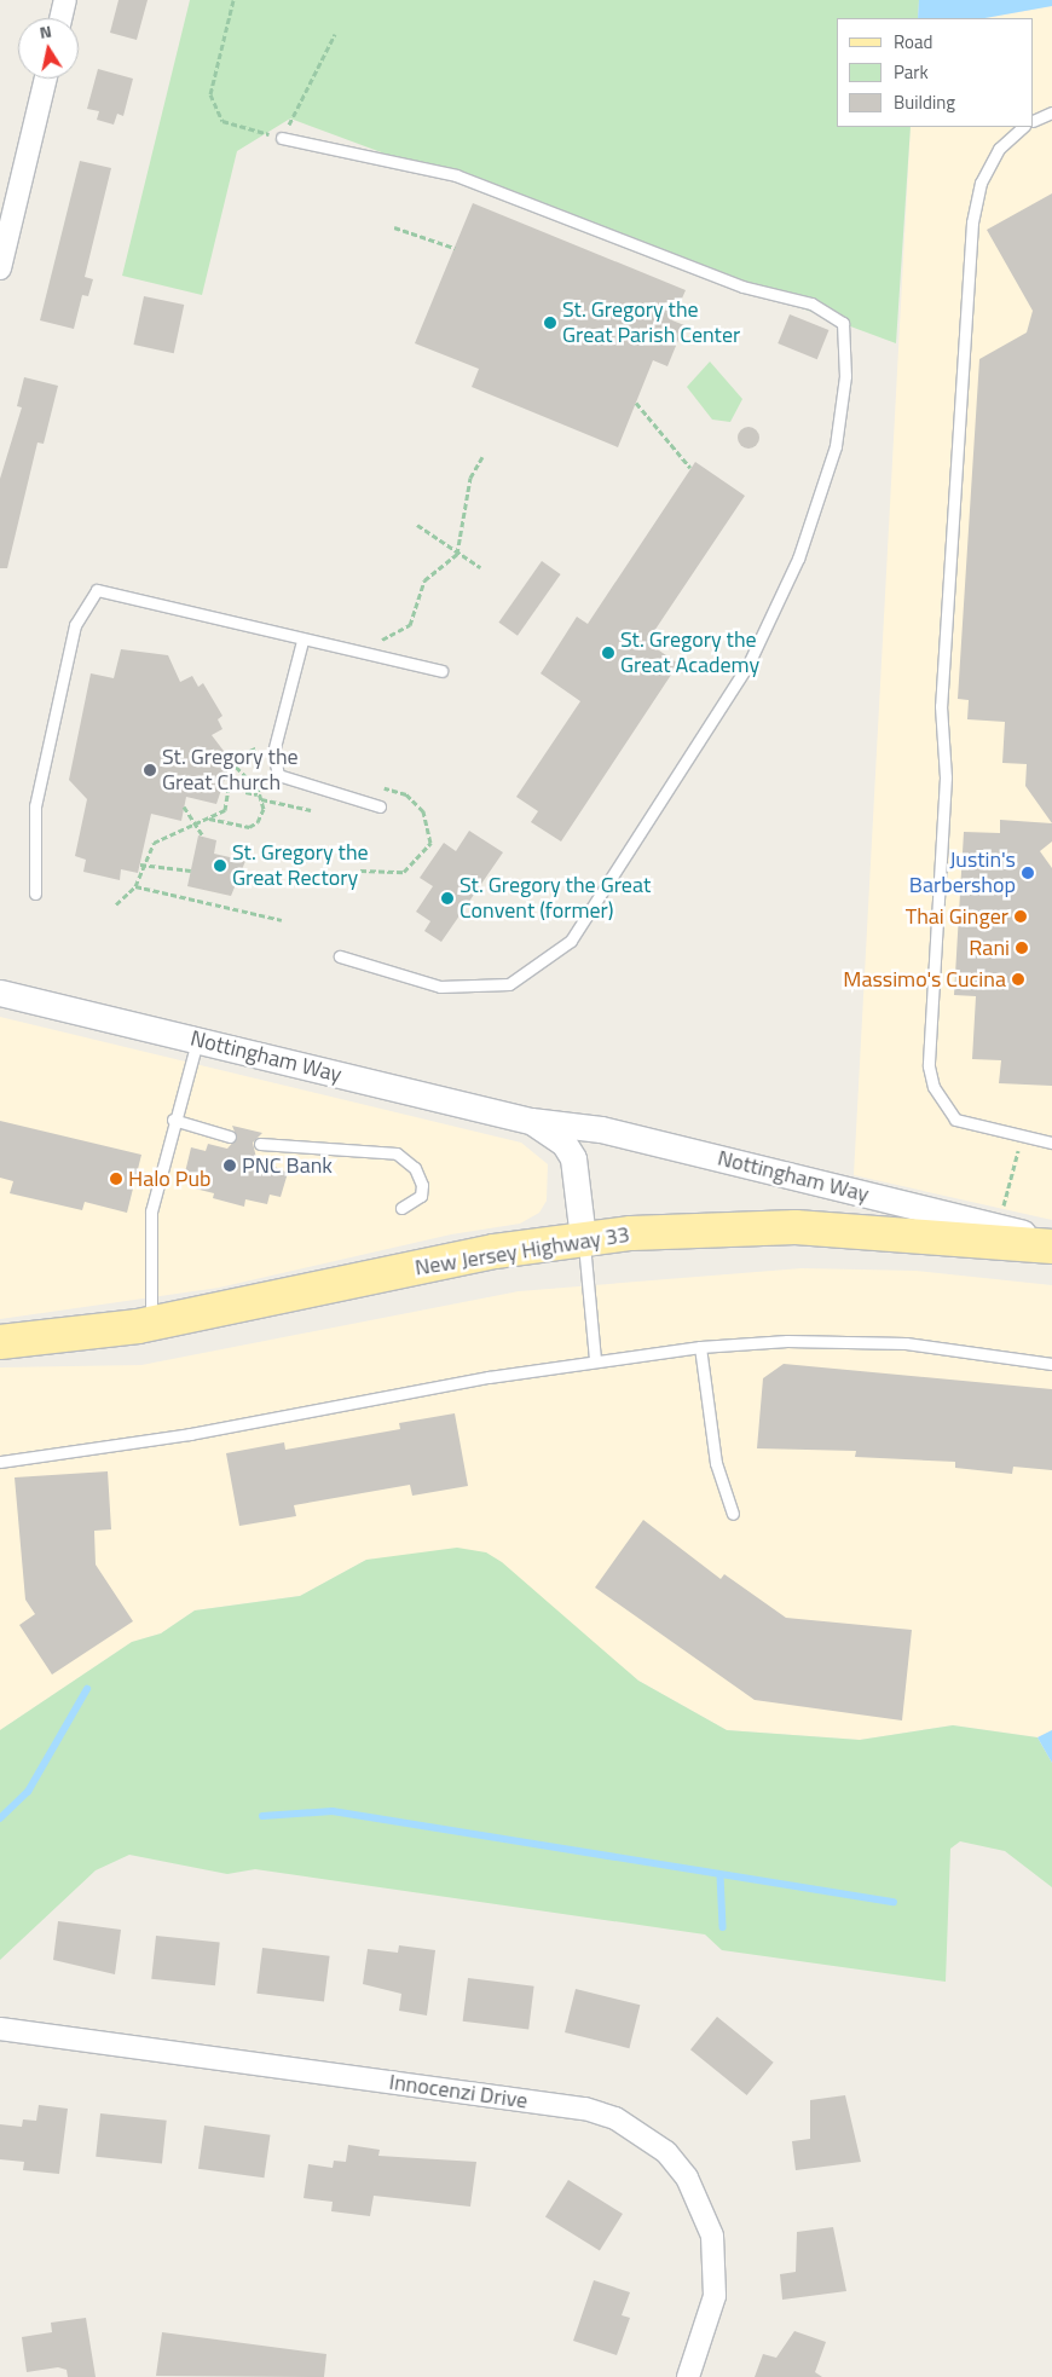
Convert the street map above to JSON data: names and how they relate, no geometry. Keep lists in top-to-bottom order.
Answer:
{
  "streets": {
    "main road": ["New Jersey Highway 33"],
    "street": ["Nottingham Way", "Innocenzi Drive"]
  },
  "crossings": [
    ["Nottingham Way", "New Jersey Highway 33"]
  ],
  "places": [
    "St. Gregory the Great Parish Center",
    "St. Gregory the Great Academy",
    "St. Gregory the Great Church",
    "St. Gregory the Great Rectory",
    "Justin's Barbershop",
    "St. Gregory the Great Convent (former)",
    "Thai Ginger",
    "Rani",
    "Massimo's Cucina",
    "PNC Bank",
    "Halo Pub"
  ],
  "legend": ["Road", "Park", "Building"],
  "north": "top"
}
